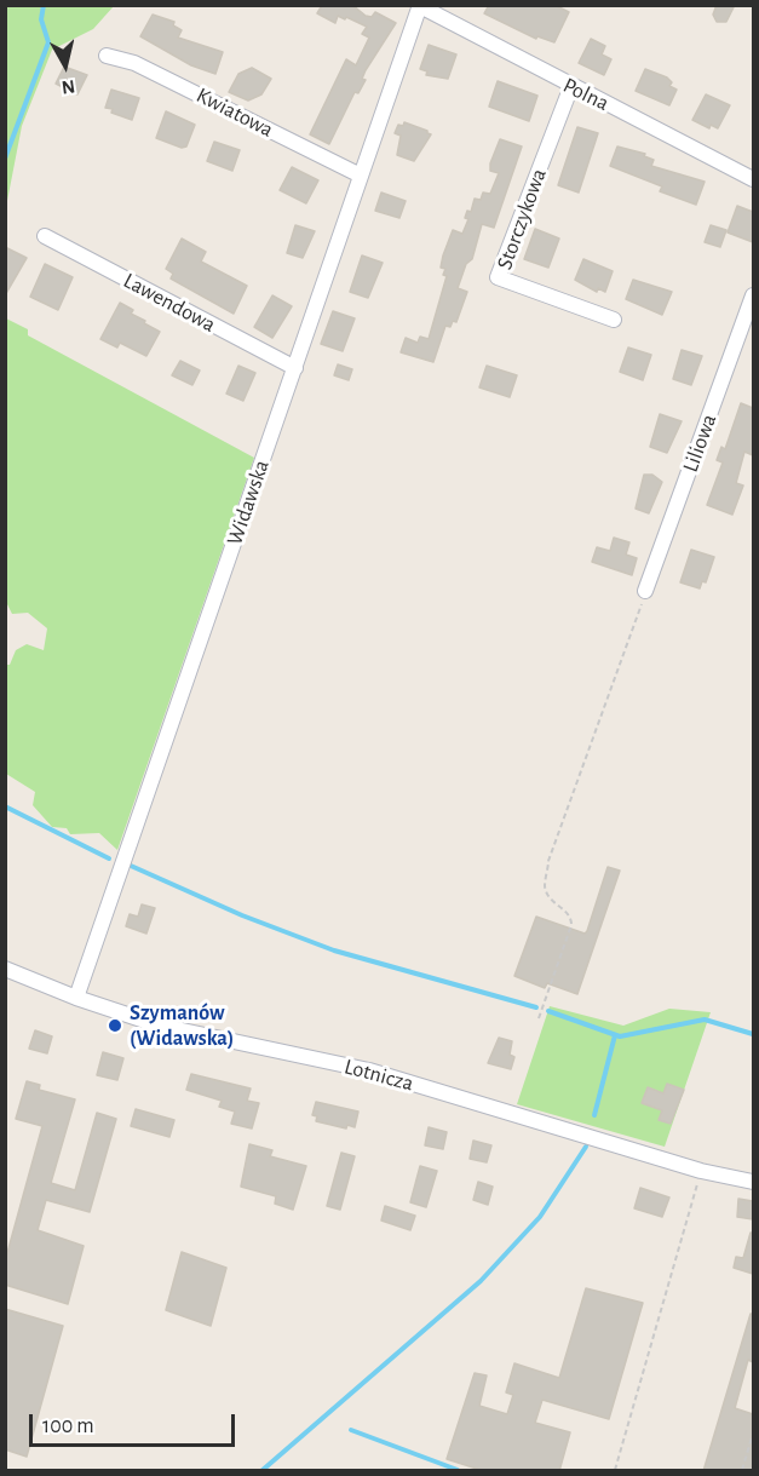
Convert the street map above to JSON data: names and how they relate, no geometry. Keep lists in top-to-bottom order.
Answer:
{
  "streets": {
    "street": [
      "Polna",
      "Kwiatowa",
      "Storczykowa",
      "Lawendowa",
      "Liliowa",
      "Widawska",
      "Lotnicza"
    ]
  },
  "crossings": [
    ["Polna", "Storczykowa"],
    ["Polna", "Widawska"],
    ["Kwiatowa", "Widawska"],
    ["Lawendowa", "Widawska"],
    ["Widawska", "Lotnicza"]
  ],
  "places": ["Szymanów (Widawska)"],
  "scale_bar": "100 m",
  "north": "bottom"
}
